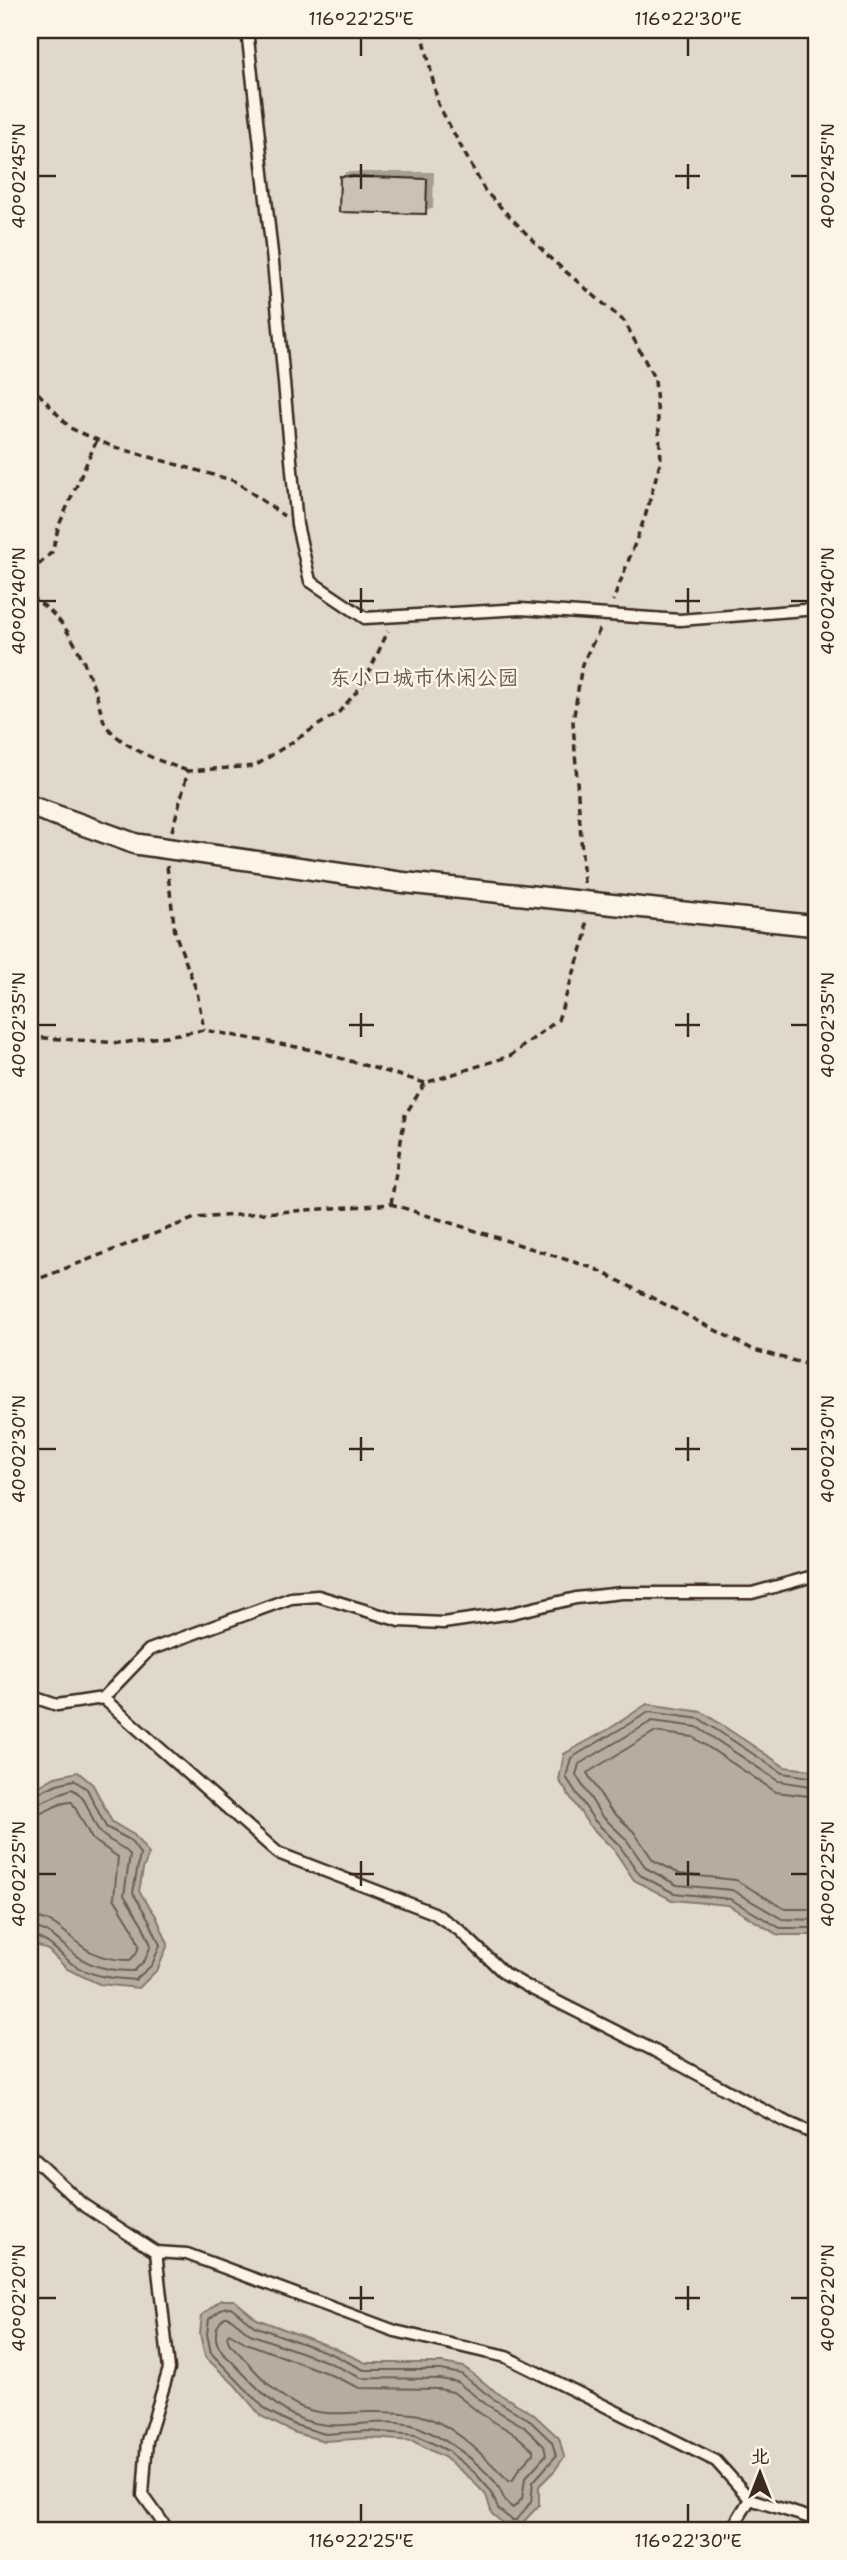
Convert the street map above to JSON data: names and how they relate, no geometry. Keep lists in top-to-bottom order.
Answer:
{
  "parks": ["东小口城市休闲公园"],
  "north": "top",
  "coordinates": [
    "116°22'25\"E",
    "116°22'30\"E",
    "40°02'45\"N",
    "40°02'40\"N",
    "40°02'35\"N",
    "40°02'30\"N",
    "40°02'25\"N",
    "40°02'20\"N"
  ]
}
